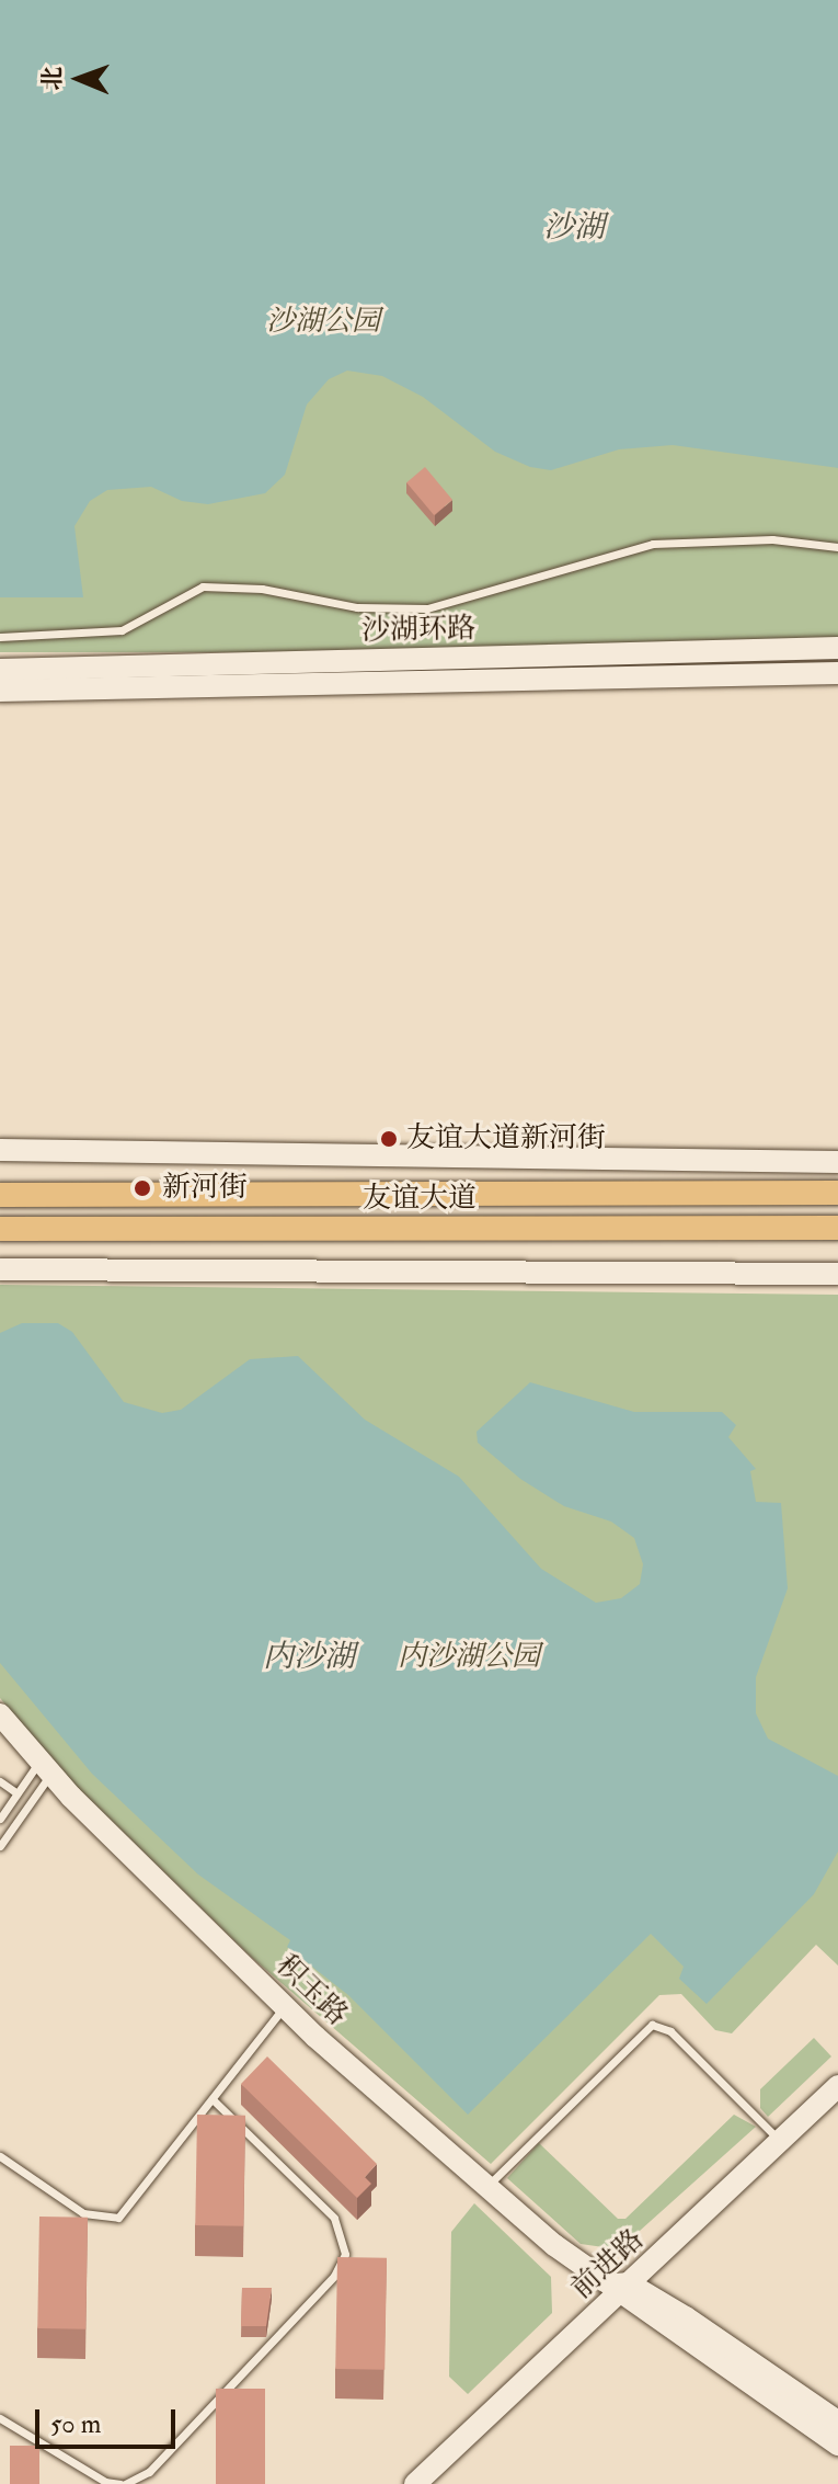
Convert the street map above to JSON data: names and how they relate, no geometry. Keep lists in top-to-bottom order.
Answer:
{
  "streets": {
    "main road": [
      "沙湖环路",
      "友谊大道",
      "积玉路",
      "前进路"
    ]
  },
  "crossings": [
    ["积玉路", "前进路"]
  ],
  "water": ["沙湖", "内沙湖"],
  "parks": ["沙湖公园", "内沙湖公园"],
  "places": ["友谊大道新河街", "新河街"],
  "scale_bar": "50 m",
  "north": "left"
}
